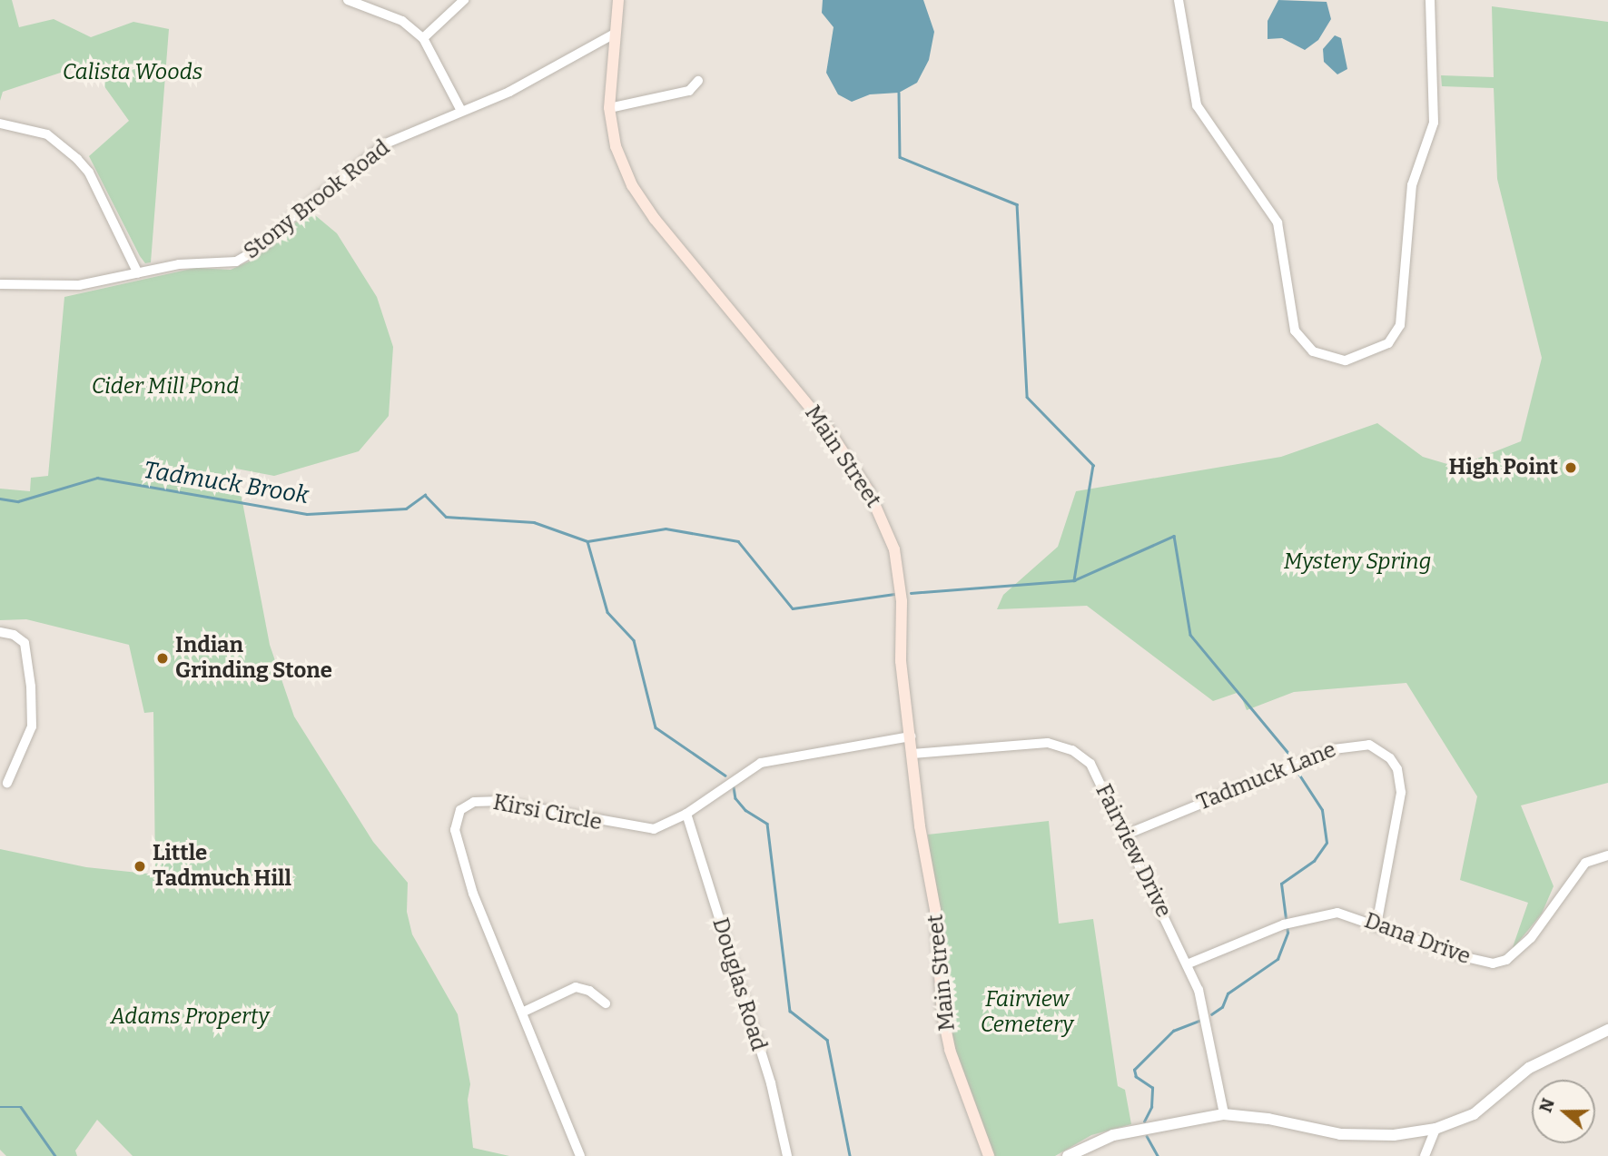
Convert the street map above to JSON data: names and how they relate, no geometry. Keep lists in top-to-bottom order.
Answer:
{
  "streets": {
    "main road": ["Main Street"],
    "street": [
      "Stony Brook Road",
      "Tadmuck Lane",
      "Kirsi Circle",
      "Fairview Drive",
      "Dana Drive",
      "Douglas Road"
    ]
  },
  "crossings": [
    ["Stony Brook Road", "Main Street"],
    ["Main Street", "Kirsi Circle"],
    ["Main Street", "Fairview Drive"],
    ["Tadmuck Lane", "Fairview Drive"],
    ["Tadmuck Lane", "Dana Drive"],
    ["Kirsi Circle", "Douglas Road"],
    ["Fairview Drive", "Dana Drive"]
  ],
  "water": ["Tadmuck Brook"],
  "parks": [
    "Calista Woods",
    "Cider Mill Pond",
    "Mystery Spring",
    "Fairview Cemetery",
    "Adams Property"
  ],
  "places": ["High Point", "Indian Grinding Stone", "Little Tadmuch Hill"],
  "north": "left"
}
